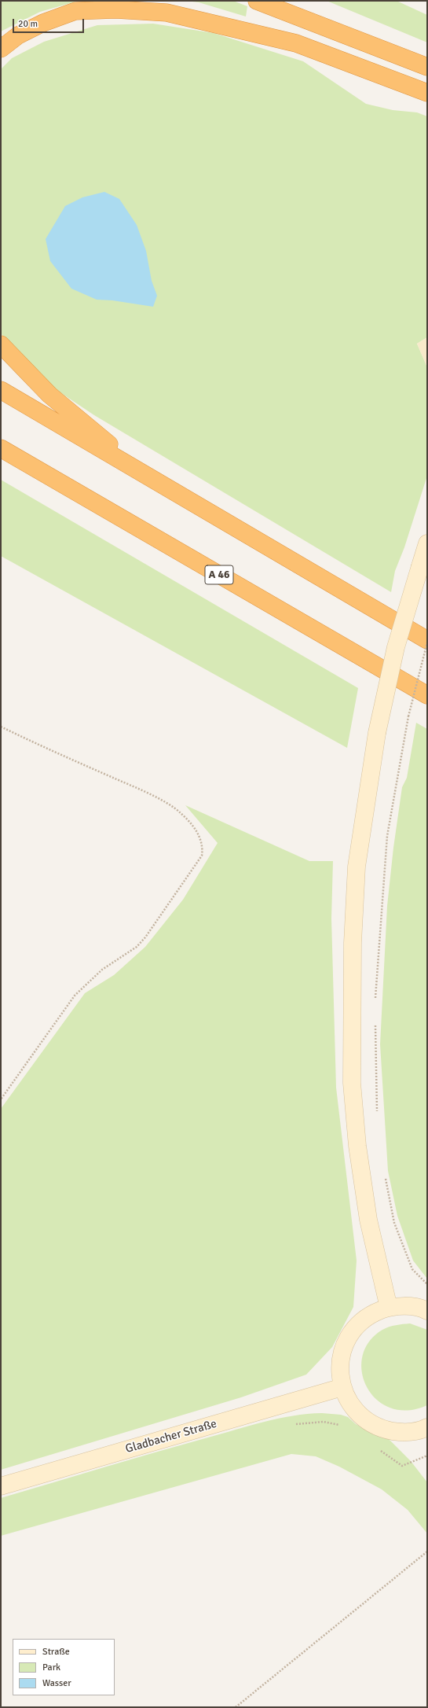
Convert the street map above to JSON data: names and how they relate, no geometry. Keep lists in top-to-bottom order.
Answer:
{
  "streets": {
    "highway": ["A 46"],
    "main road": ["Gladbacher Straße"]
  },
  "legend": ["Straße", "Park", "Wasser"],
  "scale_bar": "20 m"
}
